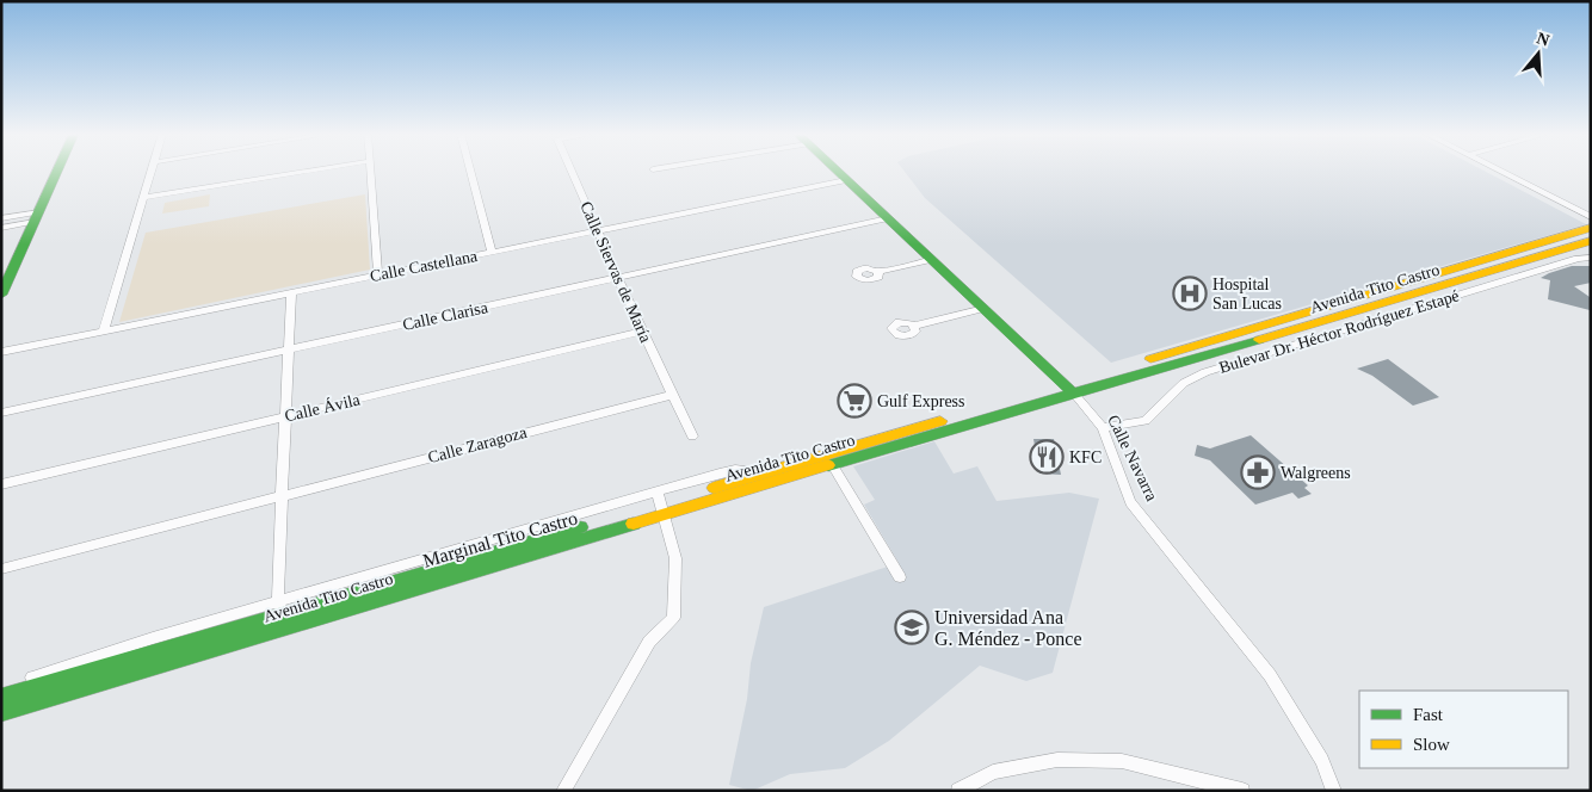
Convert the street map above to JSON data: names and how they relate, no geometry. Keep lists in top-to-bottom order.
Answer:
{
  "streets": {
    "main road": ["Avenida Tito Castro", "Calle Navarra"],
    "street": [
      "Calle Castellana",
      "Calle Siervas de María",
      "Calle Clarisa",
      "Bulevar Dr. Héctor Rodríguez Estapé",
      "Calle Ávila",
      "Calle Zaragoza"
    ]
  },
  "crossings": [
    ["Calle Castellana", "Calle Siervas de María"],
    ["Calle Castellana", "Calle Navarra"],
    ["Calle Siervas de María", "Calle Clarisa"],
    ["Calle Siervas de María", "Calle Ávila"],
    ["Calle Siervas de María", "Calle Zaragoza"],
    ["Avenida Tito Castro", "Calle Navarra"],
    ["Calle Clarisa", "Calle Navarra"],
    ["Bulevar Dr. Héctor Rodríguez Estapé", "Calle Navarra"]
  ],
  "places": {
    "hospital": ["Hospital San Lucas"],
    "supermarket": ["Gulf Express"],
    "restaurant": ["KFC"],
    "pharmacy": ["Walgreens"],
    "school or university": ["Universidad Ana G. Méndez - Ponce"]
  },
  "legend": ["Fast", "Slow"],
  "north": "top"
}
